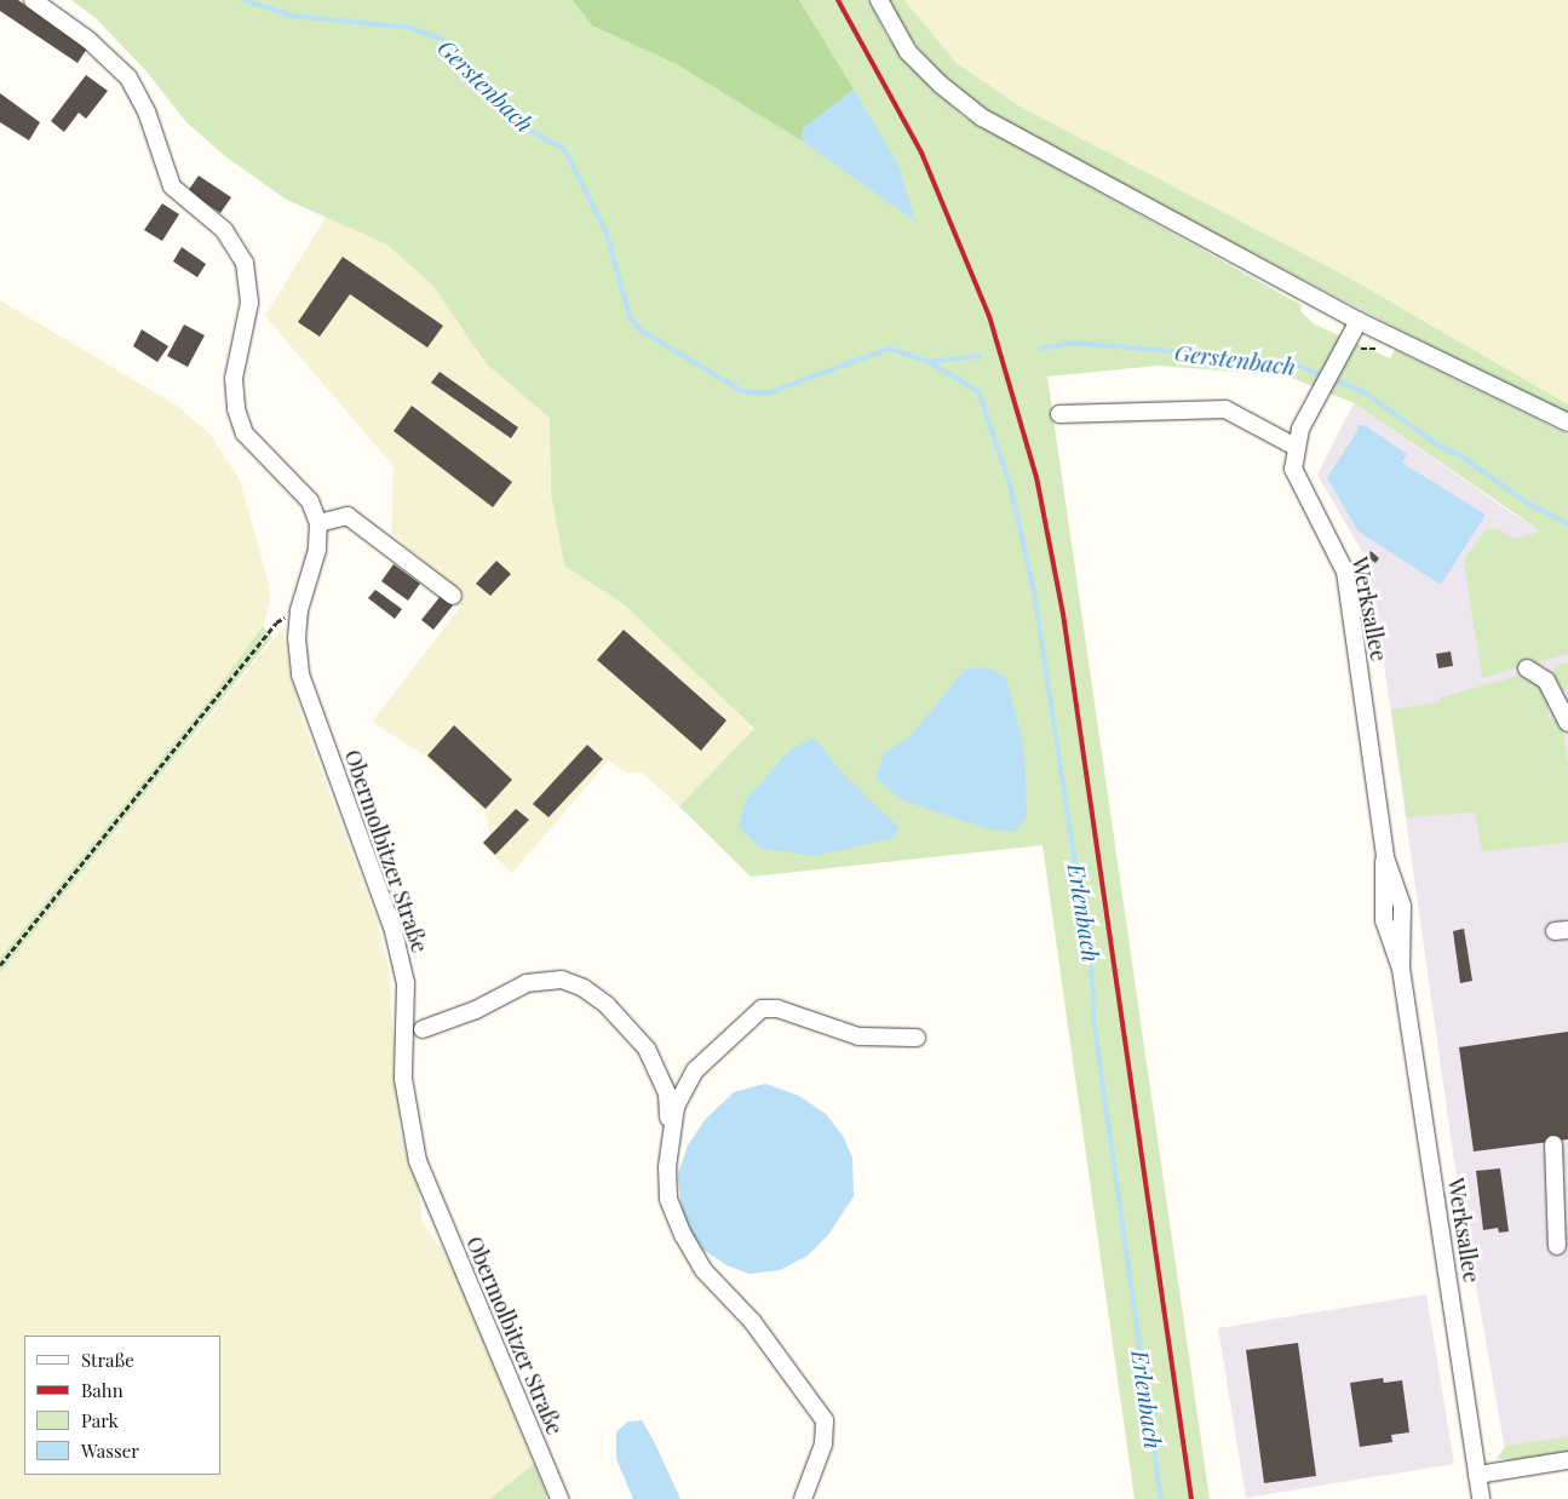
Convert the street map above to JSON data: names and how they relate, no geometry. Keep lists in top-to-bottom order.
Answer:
{
  "streets": {
    "street": ["Werksallee", "Obermolbitzer Straße"]
  },
  "water": ["Gerstenbach", "Erlenbach"],
  "legend": [
    "Straße",
    "Bahn",
    "Park",
    "Wasser"
  ]
}
